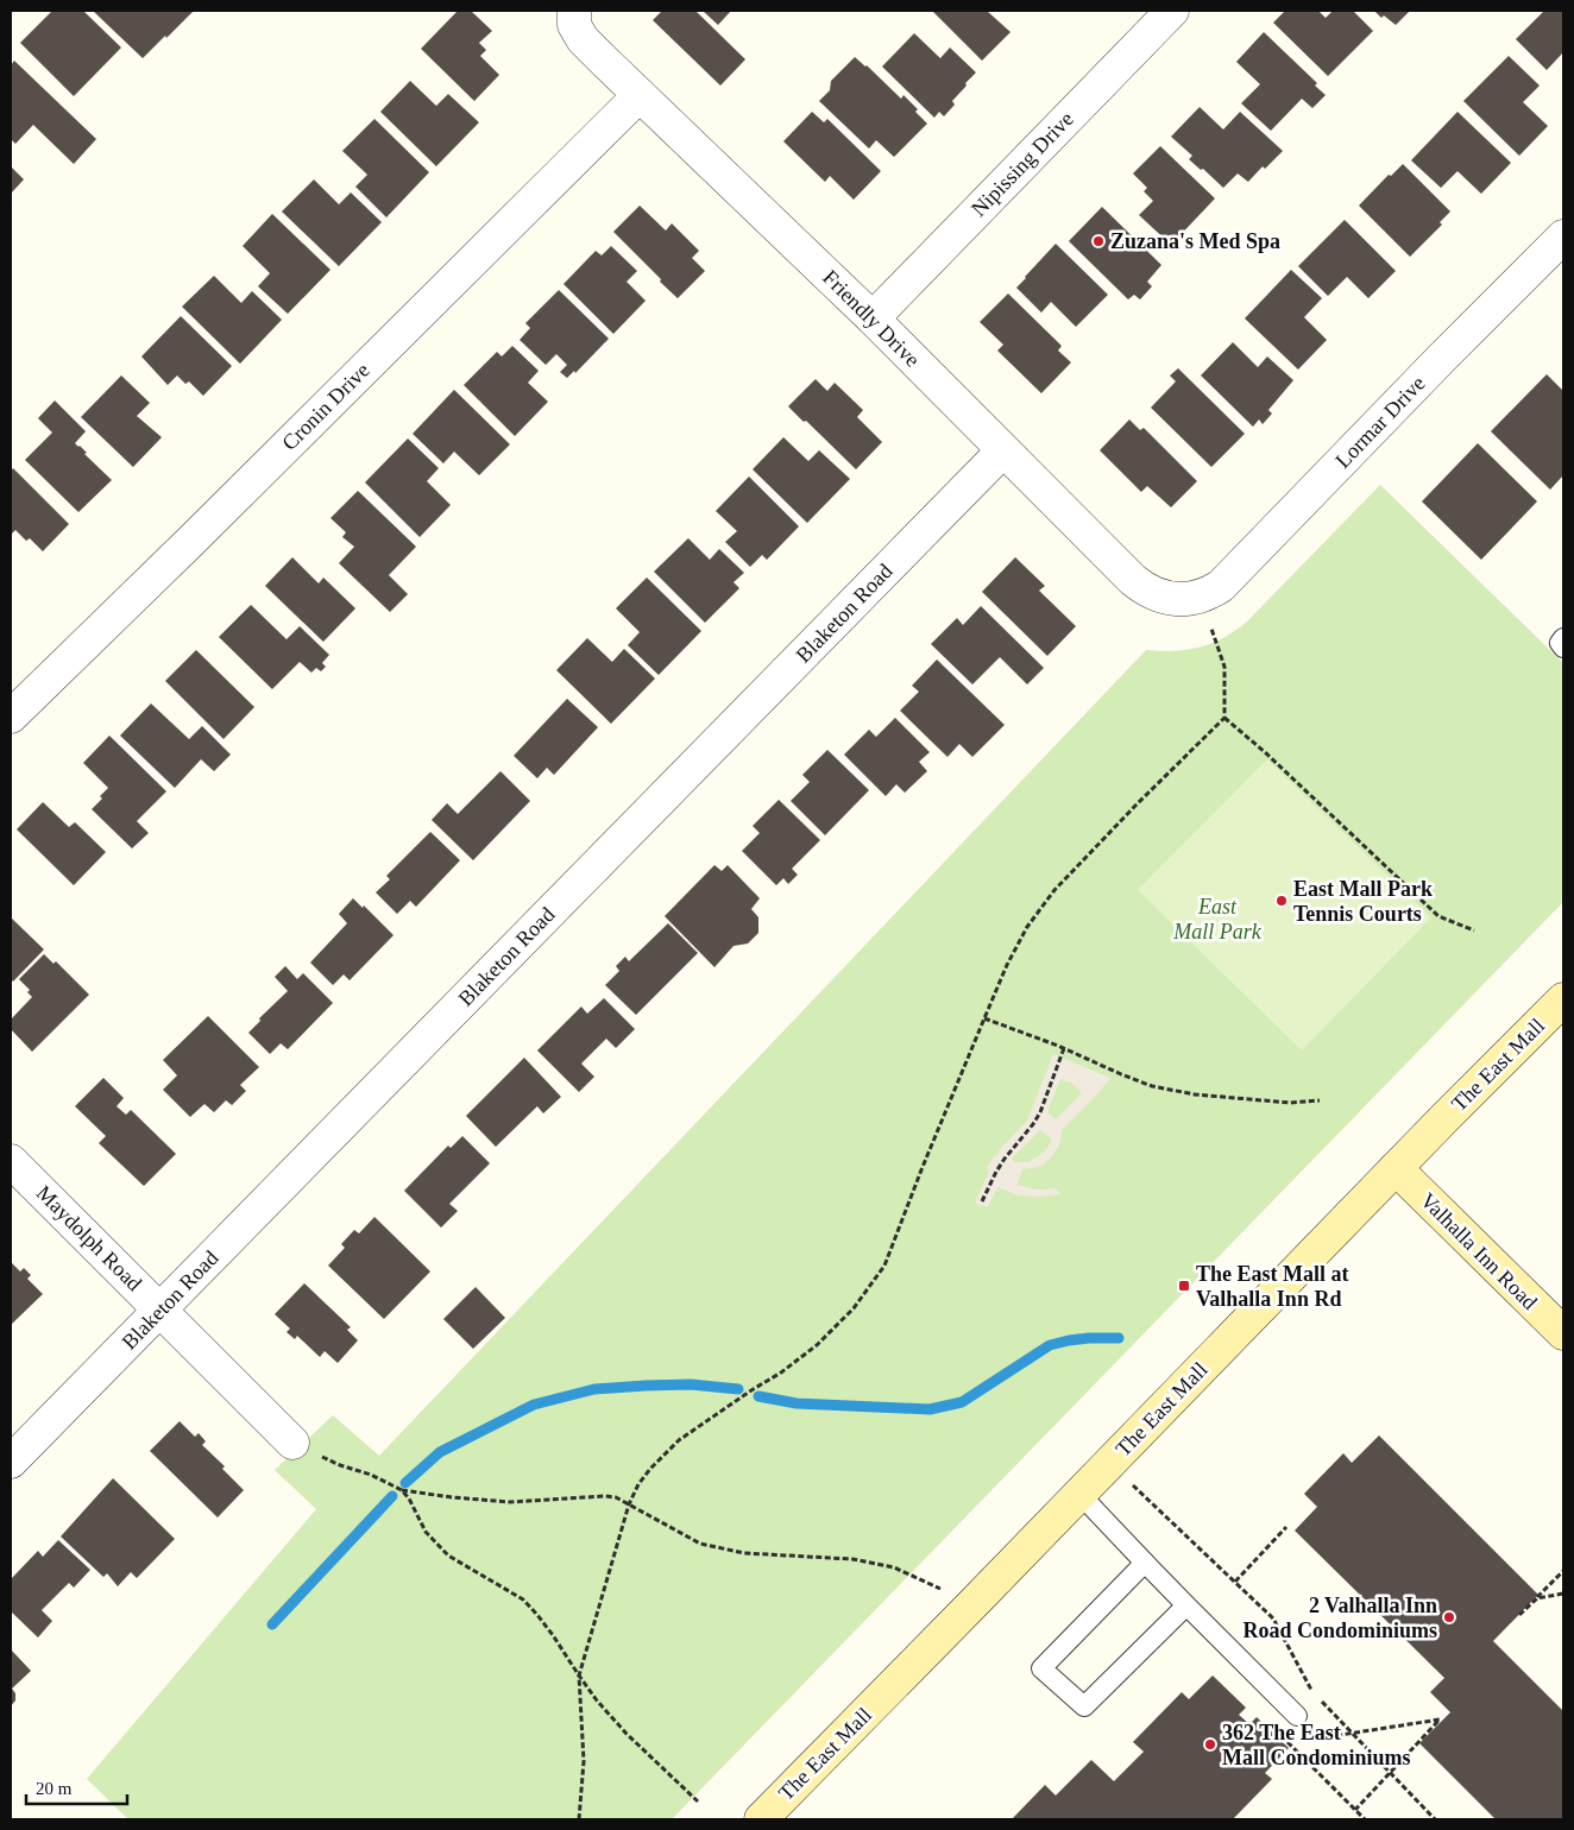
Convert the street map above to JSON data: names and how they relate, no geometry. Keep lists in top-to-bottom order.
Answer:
{
  "streets": {
    "main road": ["The East Mall", "Valhalla Inn Road"],
    "street": [
      "Nipissing Drive",
      "Friendly Drive",
      "Cronin Drive",
      "Lormar Drive",
      "Blaketon Road",
      "Maydolph Road"
    ]
  },
  "crossings": [
    ["Nipissing Drive", "Friendly Drive"],
    ["Friendly Drive", "Cronin Drive"],
    ["Friendly Drive", "Lormar Drive"],
    ["Friendly Drive", "Blaketon Road"],
    ["Blaketon Road", "Maydolph Road"],
    ["The East Mall", "Valhalla Inn Road"]
  ],
  "parks": ["East Mall Park"],
  "places": {
    "other": [
      "Zuzana's Med Spa",
      "East Mall Park Tennis Courts",
      "2 Valhalla Inn Road Condominiums",
      "362 The East Mall Condominiums"
    ],
    "transit": ["The East Mall at Valhalla Inn Rd"]
  },
  "scale_bar": "20 m"
}
